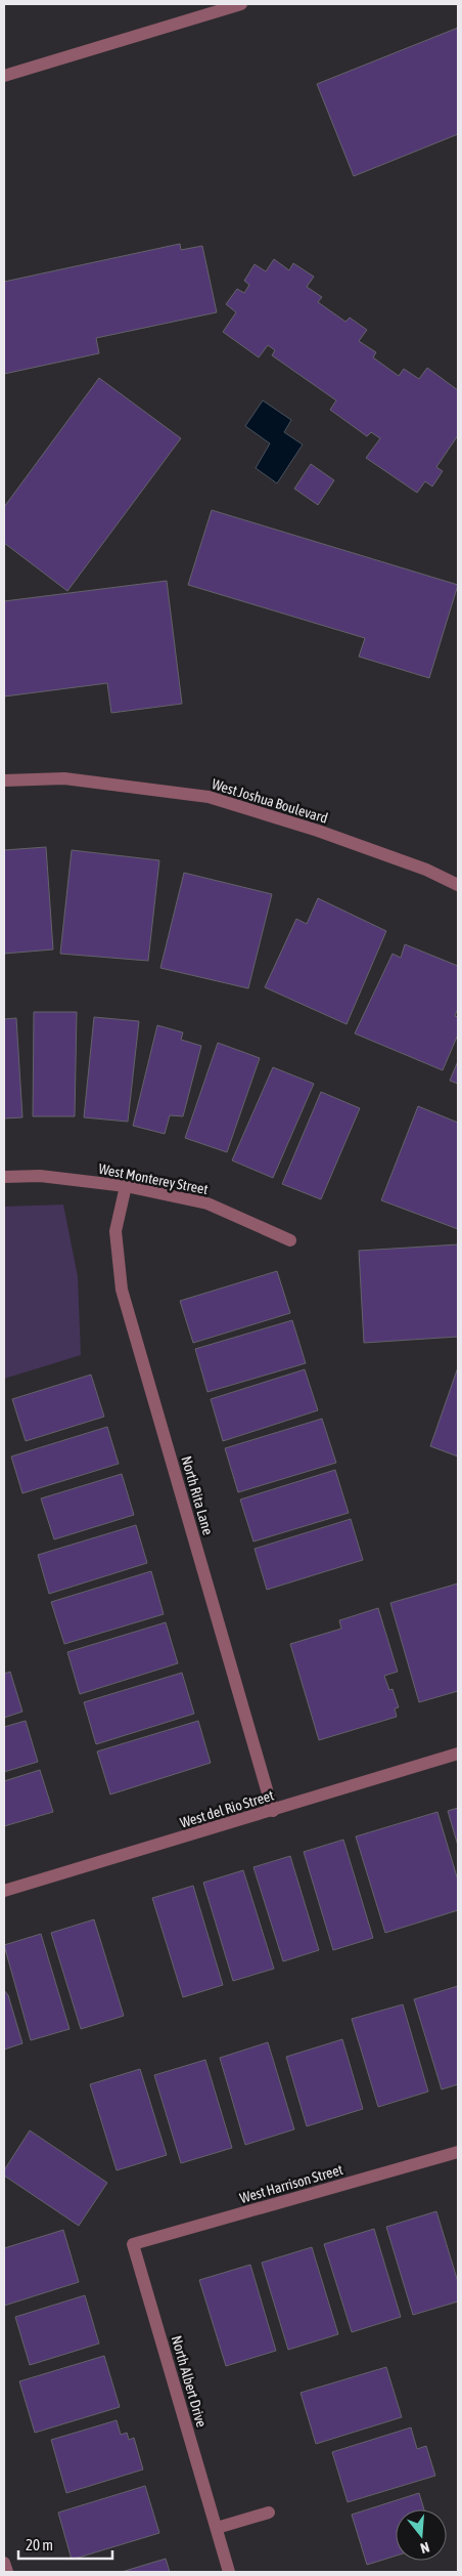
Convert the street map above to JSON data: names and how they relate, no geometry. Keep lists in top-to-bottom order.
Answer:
{
  "streets": {
    "street": [
      "West Joshua Boulevard",
      "West Monterey Street",
      "North Rita Lane",
      "West del Rio Street",
      "West Harrison Street",
      "North Albert Drive"
    ]
  },
  "crossings": [
    ["West Monterey Street", "North Rita Lane"],
    ["North Rita Lane", "West del Rio Street"],
    ["West Harrison Street", "North Albert Drive"]
  ],
  "scale_bar": "20 m",
  "north": "bottom"
}
